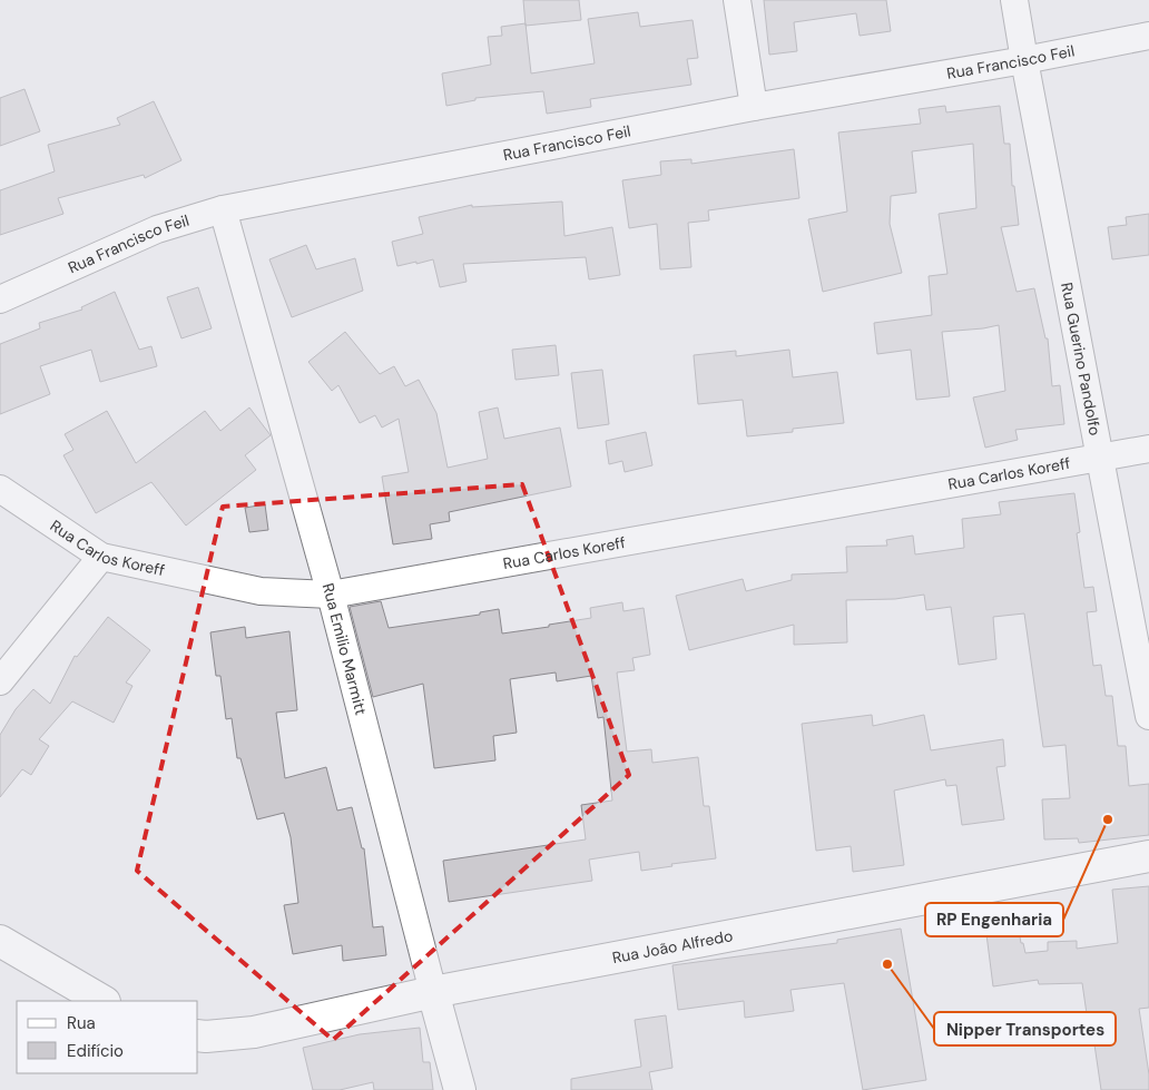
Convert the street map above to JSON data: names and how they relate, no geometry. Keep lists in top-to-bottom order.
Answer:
{
  "streets": {
    "street": [
      "Rua Francisco Feil",
      "Rua Guerino Pandolfo",
      "Rua Carlos Koreff",
      "Rua Emilio Marmitt",
      "Rua João Alfredo"
    ]
  },
  "crossings": [
    ["Rua Francisco Feil", "Rua Guerino Pandolfo"],
    ["Rua Francisco Feil", "Rua Emilio Marmitt"],
    ["Rua Guerino Pandolfo", "Rua Carlos Koreff"],
    ["Rua Carlos Koreff", "Rua Emilio Marmitt"],
    ["Rua Emilio Marmitt", "Rua João Alfredo"]
  ],
  "places": ["RP Engenharia", "Nipper Transportes"],
  "legend": ["Rua", "Edifício"]
}
